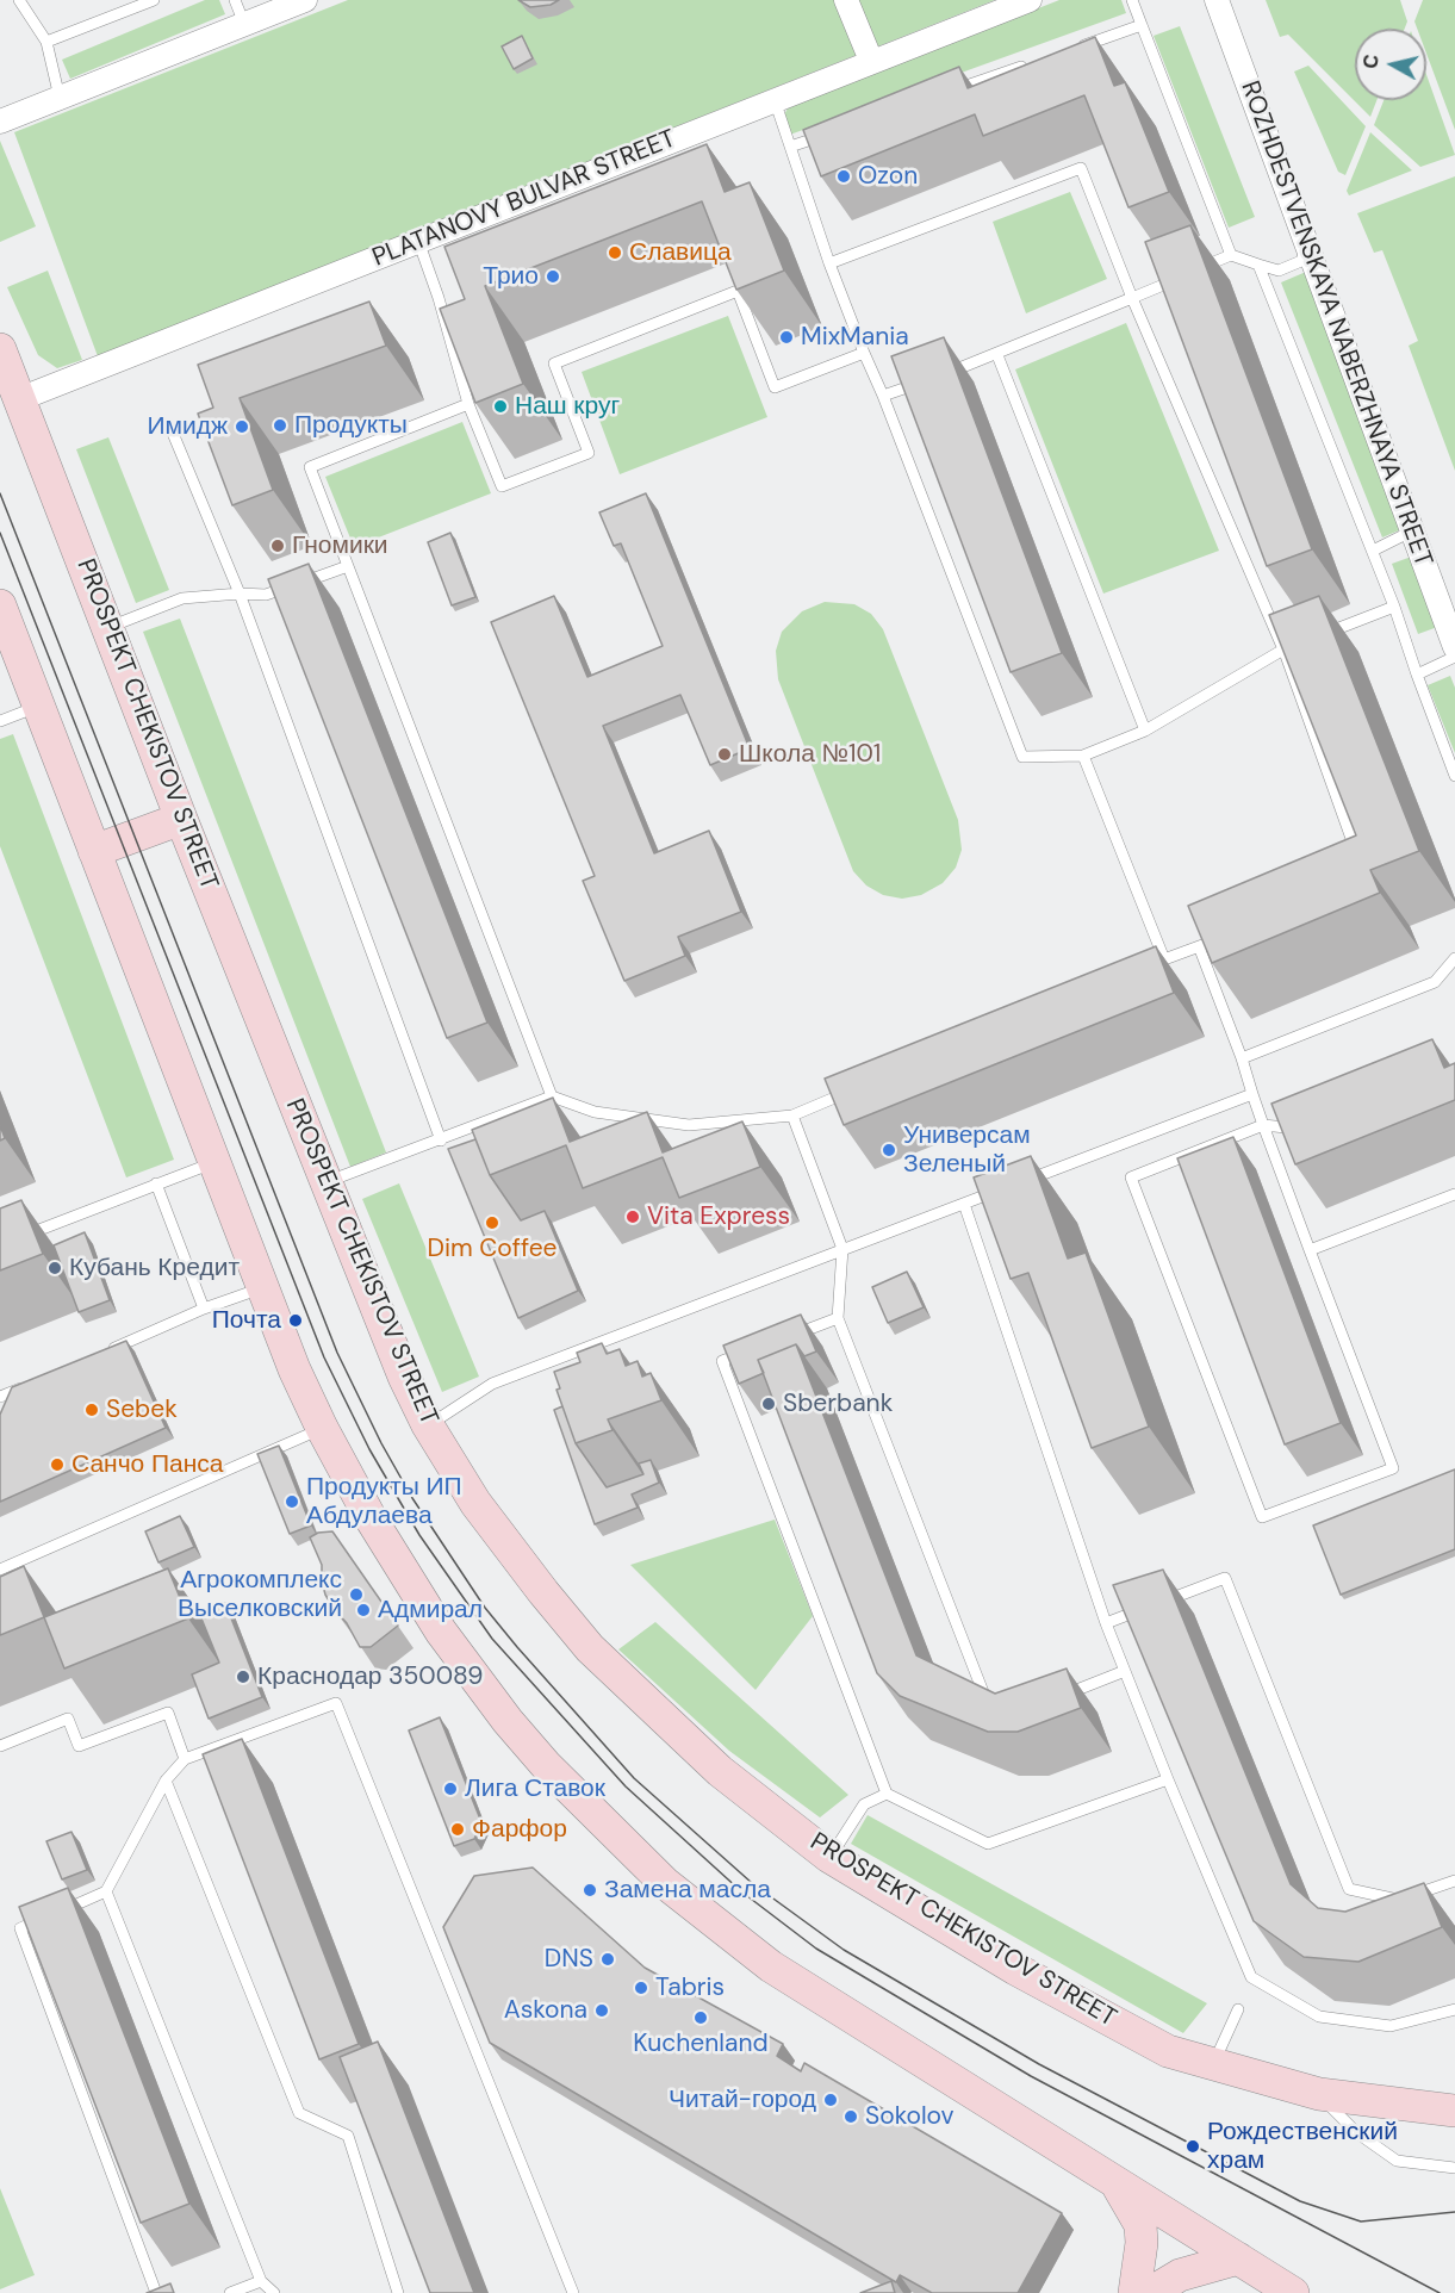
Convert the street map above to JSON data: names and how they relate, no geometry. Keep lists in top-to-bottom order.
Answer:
{
  "streets": {
    "main road": ["PROSPEKT CHEKISTOV STREET"],
    "street": ["PLATANOVY BULVAR STREET", "ROZHDESTVENSKAYA NABERZHNAYA STREET"]
  },
  "crossings": [
    ["PLATANOVY BULVAR STREET", "PROSPEKT CHEKISTOV STREET"]
  ],
  "places": [
    "Ozon",
    "Славица",
    "Трио",
    "MixMania",
    "Наш круг",
    "Продукты",
    "Имидж",
    "Гномики",
    "Школа №101",
    "Универсам Зеленый",
    "Vita Express",
    "Dim Coffee",
    "Кубань Кредит",
    "Почта",
    "Sberbank",
    "Sebek",
    "Санчо Панса",
    "Продукты ИП Абдулаева",
    "Агрокомплекс Выселковский",
    "Адмирал",
    "Краснодар 350089",
    "Лига Ставок",
    "Фарфор",
    "Замена масла",
    "DNS",
    "Tabris",
    "Askona",
    "Kuchenland",
    "Читай-город",
    "Sokolov",
    "Рождественский храм"
  ],
  "north": "left"
}
